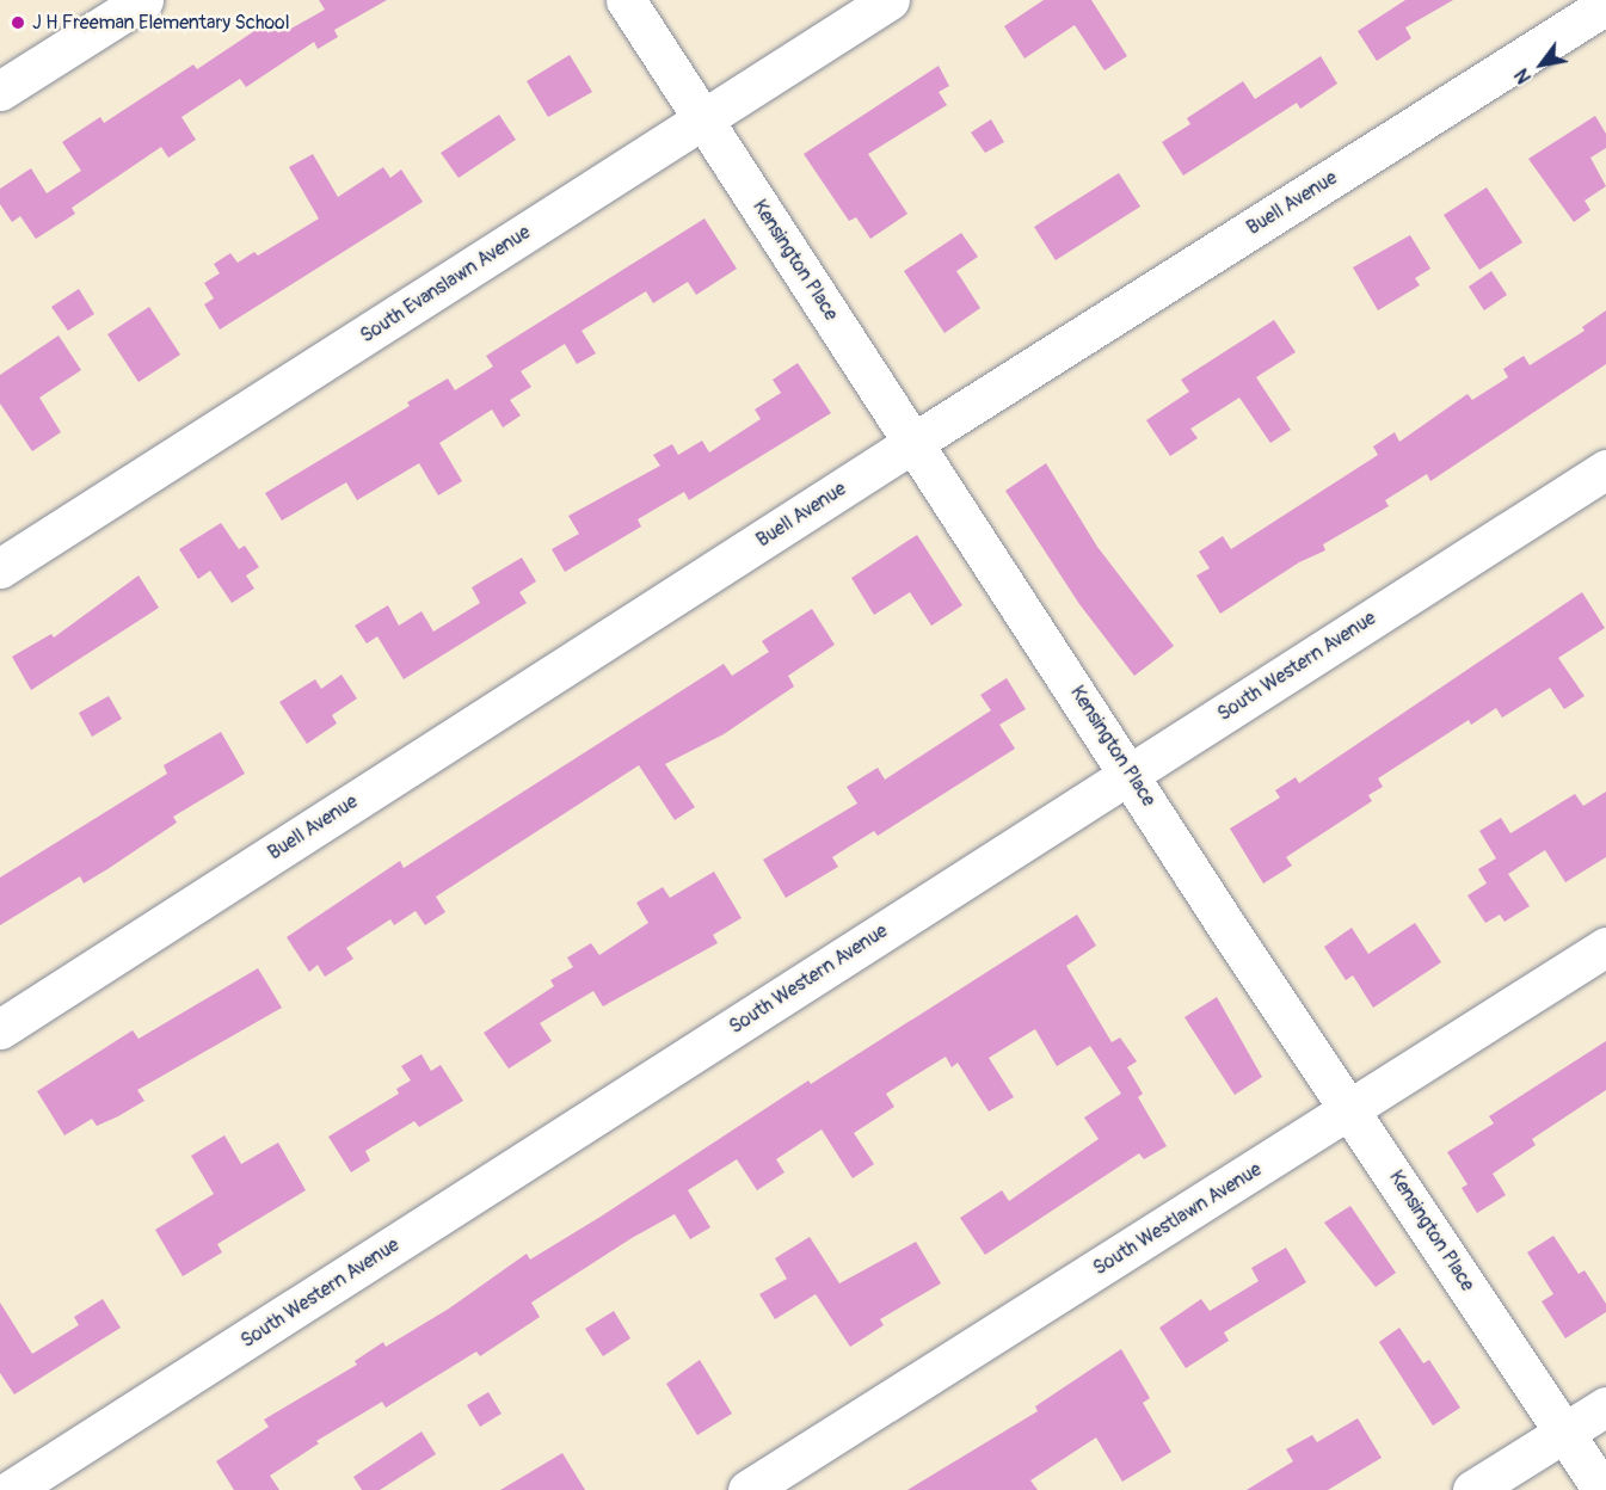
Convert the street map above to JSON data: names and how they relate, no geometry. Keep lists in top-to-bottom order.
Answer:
{
  "streets": {
    "street": [
      "Buell Avenue",
      "Kensington Place",
      "South Evanslawn Avenue",
      "South Western Avenue",
      "South Westlawn Avenue"
    ]
  },
  "crossings": [
    ["Buell Avenue", "Kensington Place"],
    ["Kensington Place", "South Evanslawn Avenue"],
    ["Kensington Place", "South Western Avenue"],
    ["Kensington Place", "South Westlawn Avenue"]
  ],
  "places": ["J H Freeman Elementary School"],
  "north": "bottom left"
}
